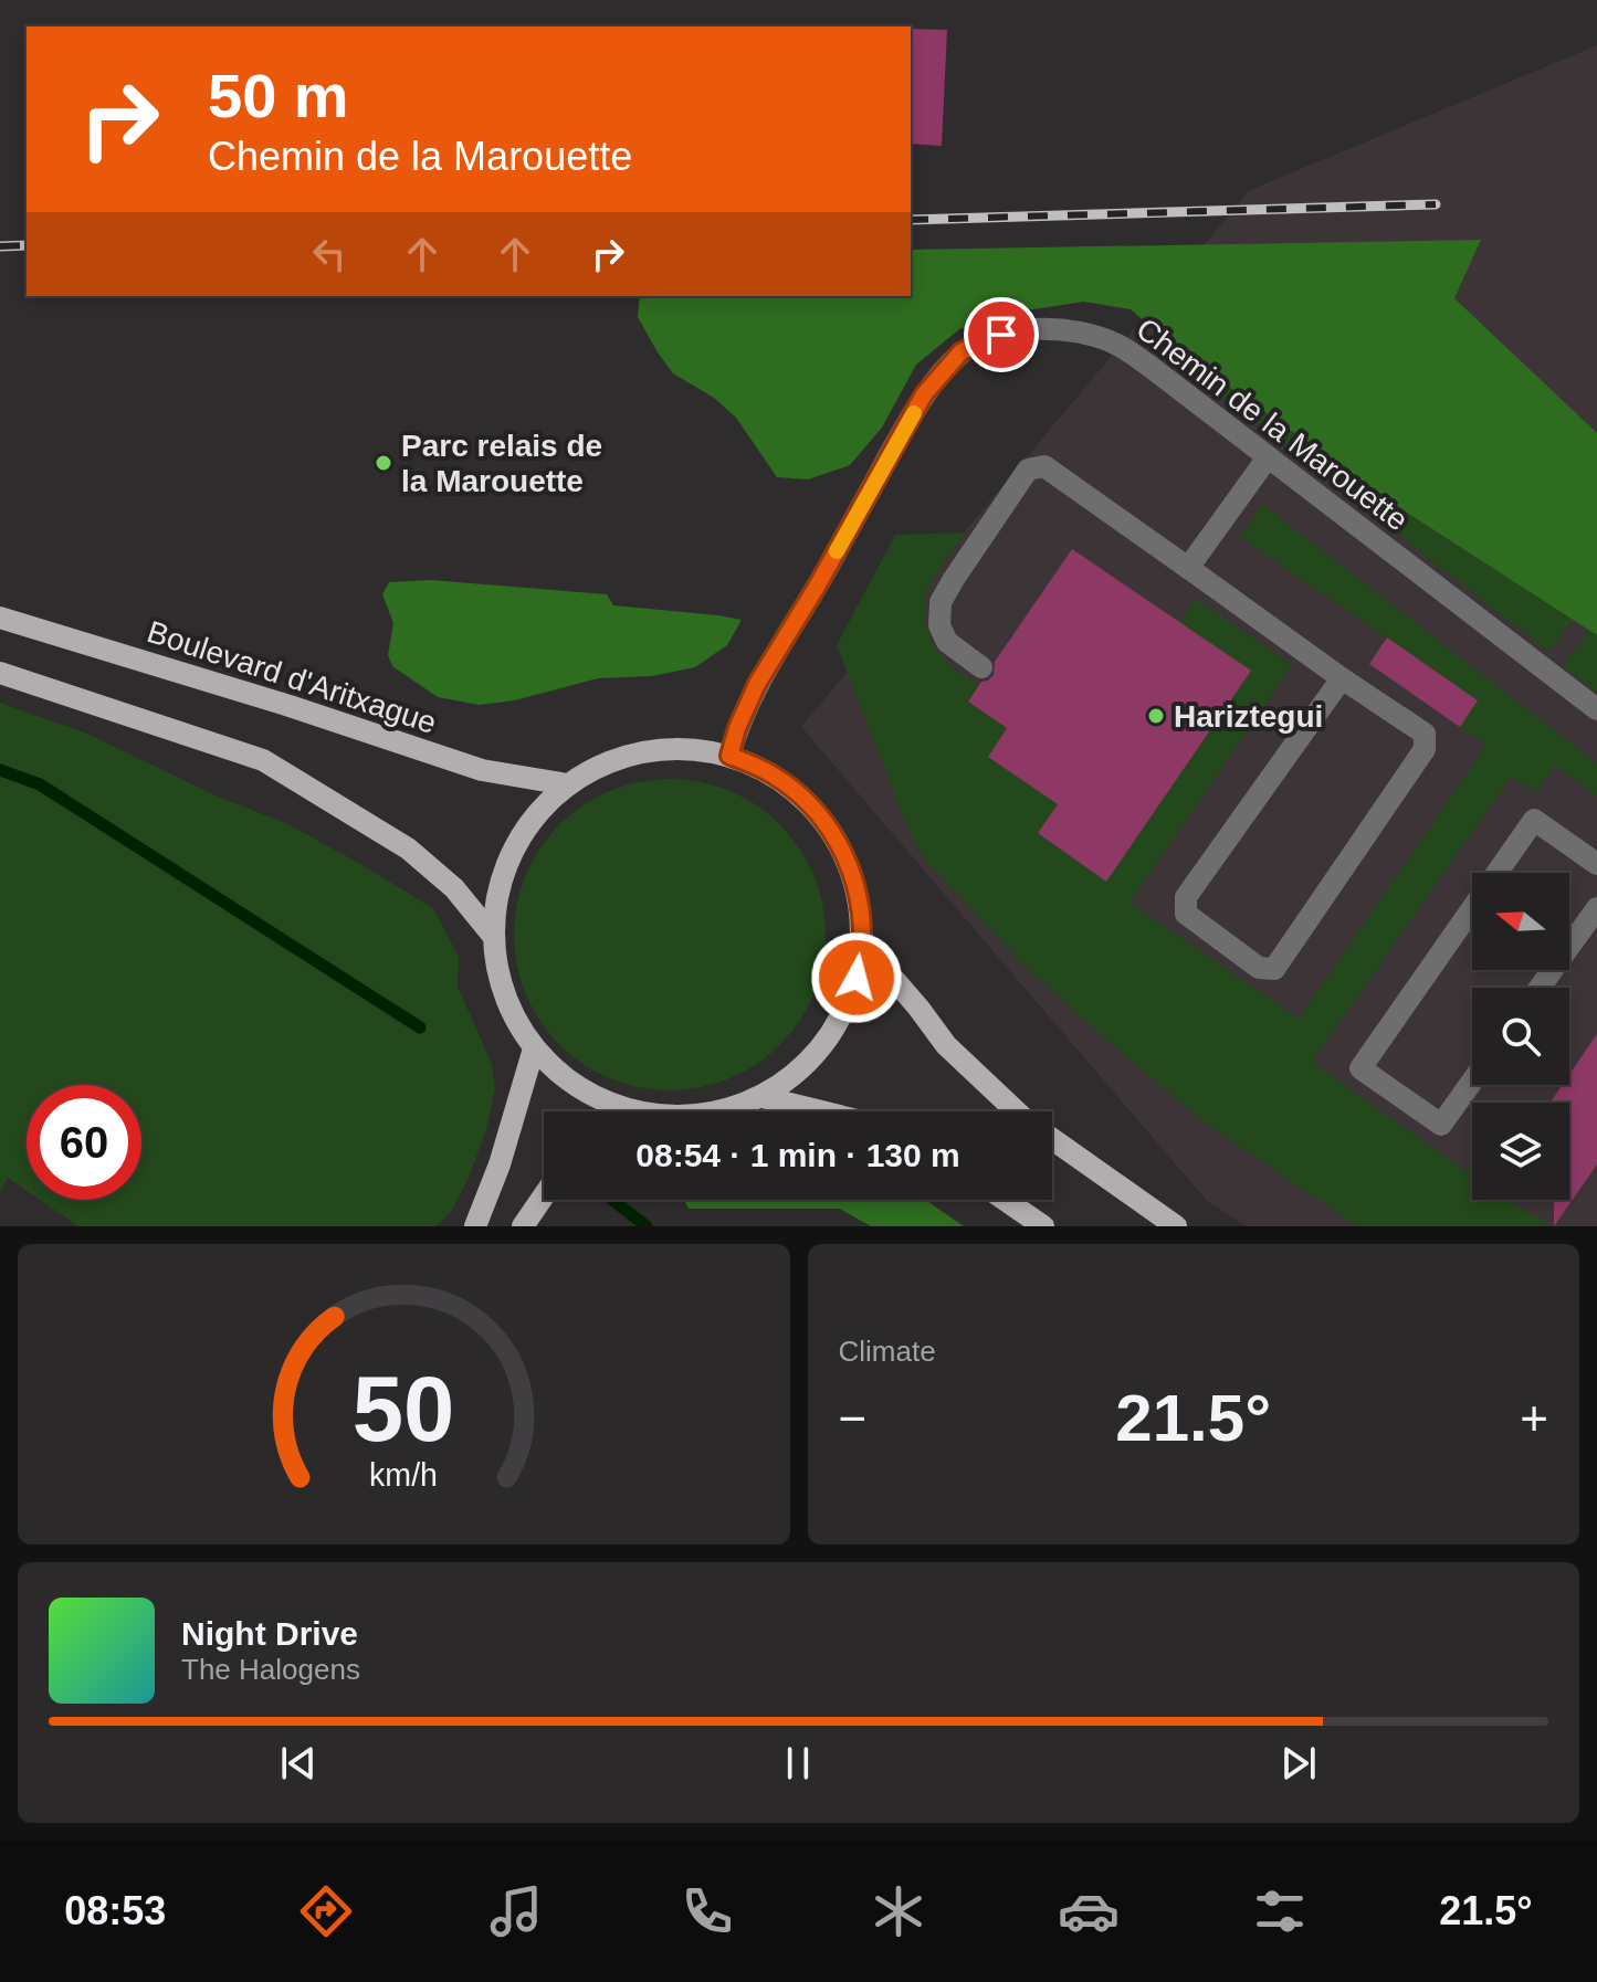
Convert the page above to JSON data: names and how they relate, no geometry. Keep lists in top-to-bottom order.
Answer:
{
  "streets": {
    "main road": ["Boulevard d'Aritxague"],
    "street": ["Chemin de la Marouette"]
  },
  "places": ["Parc relais de la Marouette", "Hariztegui"],
  "north": "left",
  "page": {
    "turn": ["50 m", "Chemin de la Marouette"],
    "limit": "60",
    "trip": "08:54 · 1 min · 130 m",
    "tile": "Climate",
    "heat": ["−", "21.5°", "+"],
    "song": ["Night Drive", "The Halogens"],
    "tabs": ["08:53", "21.5°"],
    "gauge": ["50", "km/h"]
  }
}
